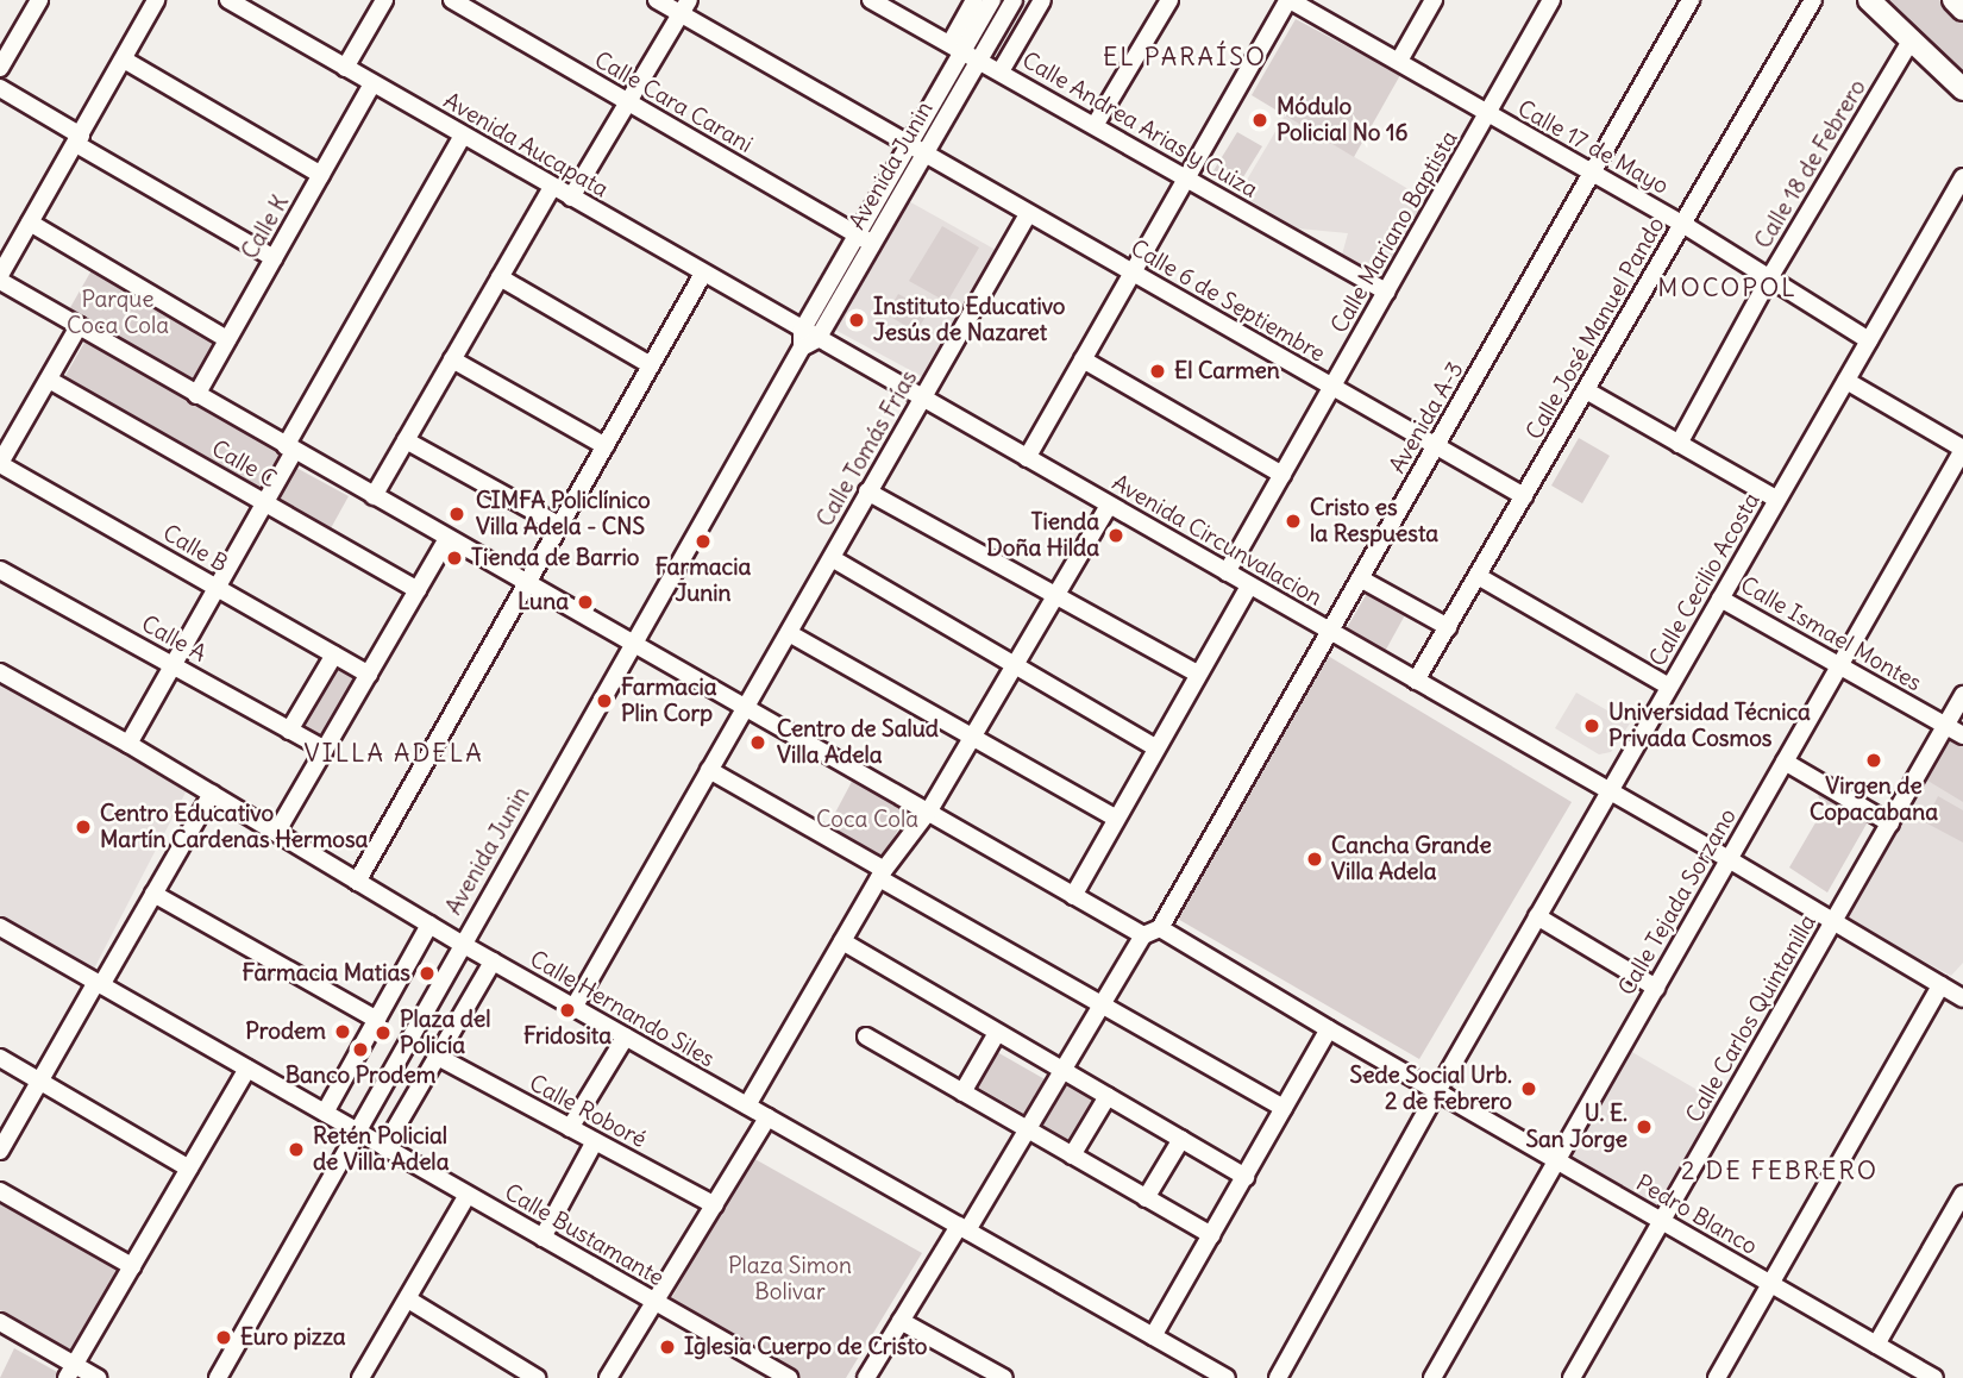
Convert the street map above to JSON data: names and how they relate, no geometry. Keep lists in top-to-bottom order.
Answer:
{
  "streets": {
    "street": [
      "Calle Cara Carani",
      "Calle Andrea Arias y Cuiza",
      "Avenida Aucapata",
      "Calle 17 de Mayo",
      "Calle 18 de Febrero",
      "Avenida Junin",
      "Calle K",
      "Calle Mariano Baptista",
      "Calle 6 de Septiembre",
      "Calle José Manuel Pando",
      "Avenida A-3",
      "Calle Tomás Frías",
      "Calle C",
      "Avenida Circunvalacion",
      "Calle B",
      "Calle Cecilio Acosta",
      "Calle Ismael Montes",
      "Calle A",
      "Calle Tejada Sorzano",
      "Calle Hernando Siles",
      "Calle Carlos Quintanilla",
      "Calle Roboré",
      "Pedro Blanco",
      "Calle Bustamante"
    ]
  },
  "crossings": [
    ["Calle Cara Carani", "Avenida Junin"],
    ["Calle Andrea Arias y Cuiza", "Avenida Junin"],
    ["Calle Andrea Arias y Cuiza", "Calle Mariano Baptista"],
    ["Avenida Aucapata", "Avenida Junin"],
    ["Avenida Aucapata", "Calle K"],
    ["Avenida Aucapata", "Avenida Circunvalacion"],
    ["Calle 17 de Mayo", "Calle 18 de Febrero"],
    ["Calle 17 de Mayo", "Calle Mariano Baptista"],
    ["Calle 17 de Mayo", "Calle José Manuel Pando"],
    ["Calle 17 de Mayo", "Avenida A-3"],
    ["Calle 17 de Mayo", "Calle Cecilio Acosta"],
    ["Avenida Junin", "Calle 6 de Septiembre"],
    ["Avenida Junin", "Avenida Circunvalacion"],
    ["Avenida Junin", "Calle Hernando Siles"],
    ["Avenida Junin", "Calle Bustamante"],
    ["Calle Mariano Baptista", "Calle 6 de Septiembre"],
    ["Calle Mariano Baptista", "Avenida Circunvalacion"],
    ["Calle 6 de Septiembre", "Calle José Manuel Pando"],
    ["Calle 6 de Septiembre", "Avenida A-3"],
    ["Calle 6 de Septiembre", "Calle Tomás Frías"],
    ["Calle José Manuel Pando", "Avenida Circunvalacion"],
    ["Avenida A-3", "Avenida Circunvalacion"],
    ["Avenida A-3", "Pedro Blanco"],
    ["Calle Tomás Frías", "Avenida Circunvalacion"],
    ["Calle Tomás Frías", "Calle Hernando Siles"],
    ["Avenida Circunvalacion", "Calle Cecilio Acosta"],
    ["Avenida Circunvalacion", "Calle Tejada Sorzano"],
    ["Avenida Circunvalacion", "Calle Carlos Quintanilla"],
    ["Calle Cecilio Acosta", "Calle Ismael Montes"],
    ["Calle Cecilio Acosta", "Pedro Blanco"],
    ["Calle Ismael Montes", "Calle Tejada Sorzano"],
    ["Calle Ismael Montes", "Calle Carlos Quintanilla"],
    ["Calle Tejada Sorzano", "Pedro Blanco"],
    ["Calle Carlos Quintanilla", "Pedro Blanco"]
  ],
  "districts": [
    "EL PARAÍSO",
    "MOCOPOL",
    "VILLA ADELA",
    "2 DE FEBRERO"
  ],
  "parks": ["Parque Coca Cola", "Coca Cola", "Plaza Simon Bolivar"],
  "places": [
    "Módulo Policial No 16",
    "Instituto Educativo Jesús de Nazaret",
    "El Carmen",
    "CIMFA Policlínico Villa Adela - CNS",
    "Cristo es la Respuesta",
    "Tienda Doña Hilda",
    "Farmacia Junin",
    "Tienda de Barrio",
    "Luna",
    "Farmacia Plin Corp",
    "Universidad Técnica Privada Cosmos",
    "Centro de Salud Villa Adela",
    "Virgen de Copacabana",
    "Centro Educativo Martín Cardenas Hermosa",
    "Cancha Grande Villa Adela",
    "Farmacia Matias",
    "Fridosita",
    "Prodem",
    "Plaza del Policía",
    "Banco Prodem",
    "Sede Social Urb. 2 de Febrero",
    "U. E. San Jorge",
    "Retén Policial de Villa Adela",
    "Euro pizza",
    "Iglesia Cuerpo de Cristo"
  ]
}
